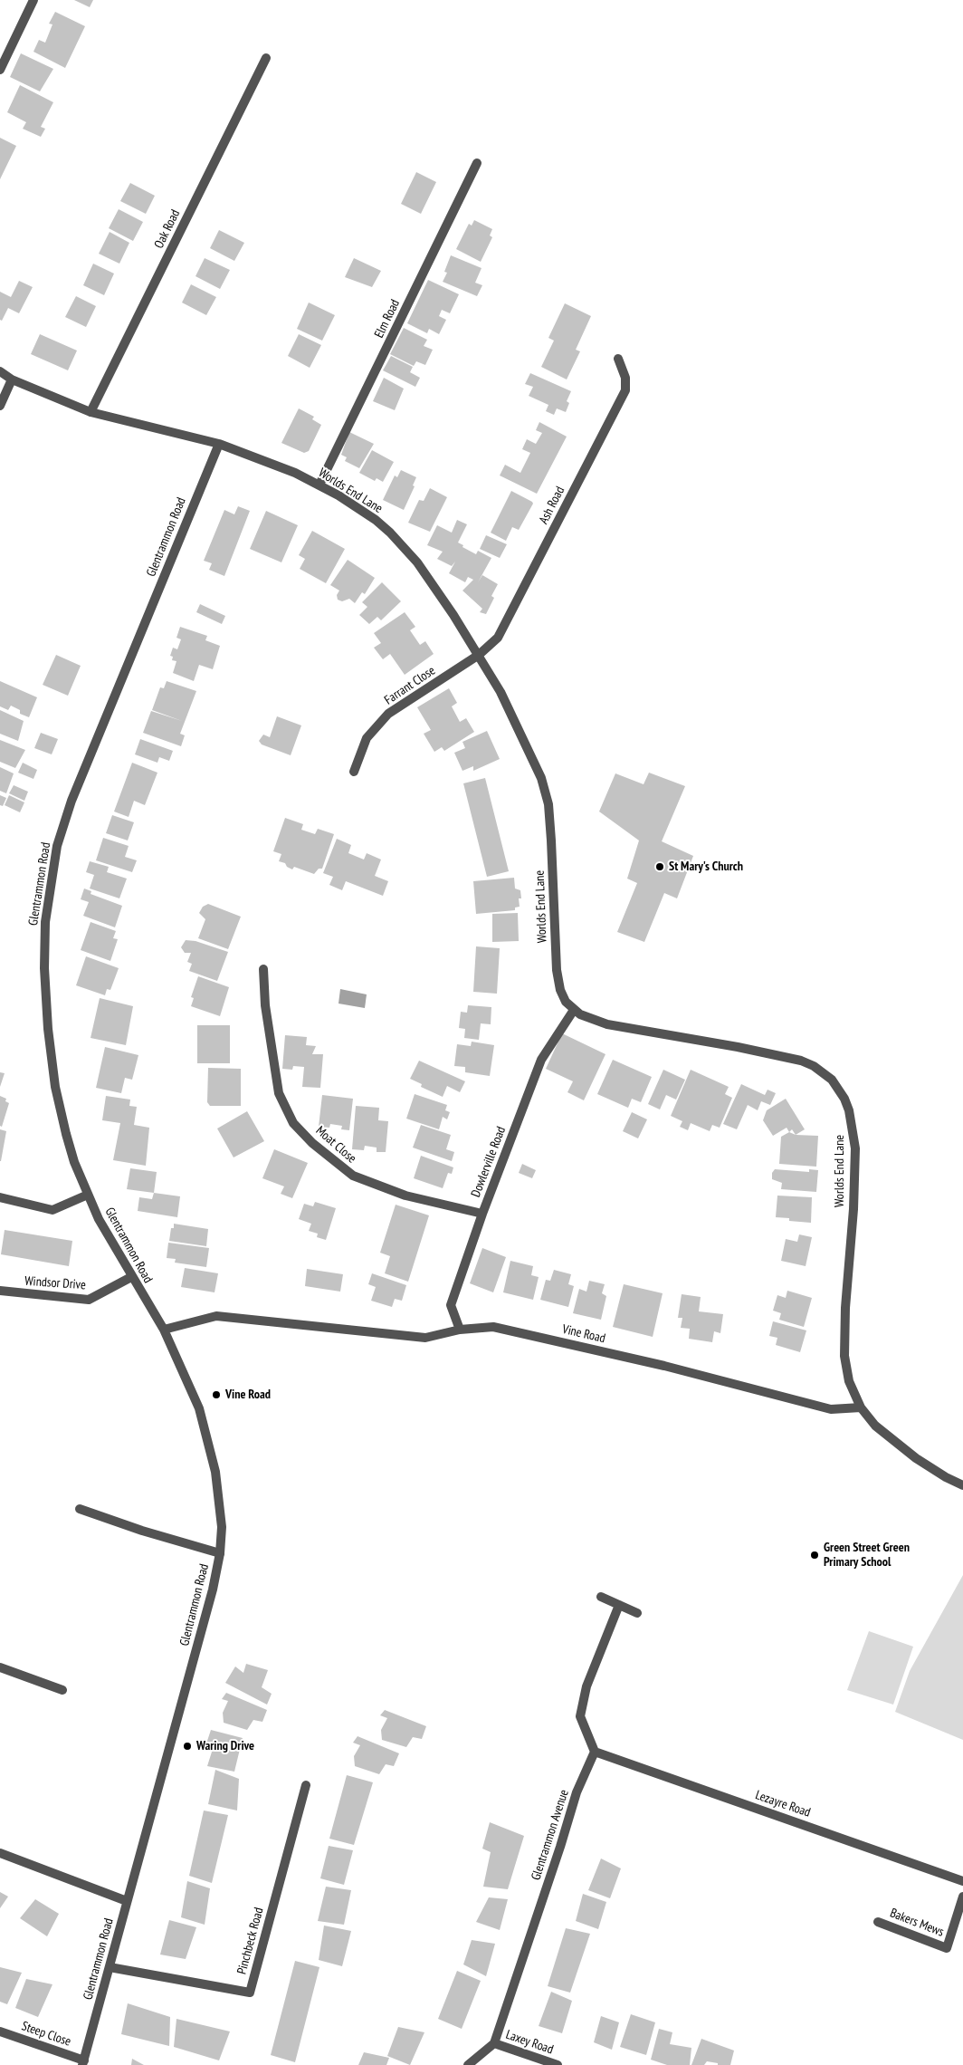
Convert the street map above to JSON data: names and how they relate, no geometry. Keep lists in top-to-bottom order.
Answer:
{
  "streets": {
    "street": [
      "Oak Road",
      "Elm Road",
      "Worlds End Lane",
      "Ash Road",
      "Glentrammon Road",
      "Farrant Close",
      "Moat Close",
      "Dowlerville Road",
      "Windsor Drive",
      "Vine Road",
      "Lezayre Road",
      "Glentrammon Avenue",
      "Bakers Mews",
      "Pinchbeck Road",
      "Steep Close",
      "Laxey Road"
    ]
  },
  "crossings": [
    ["Oak Road", "Worlds End Lane"],
    ["Elm Road", "Worlds End Lane"],
    ["Worlds End Lane", "Ash Road"],
    ["Worlds End Lane", "Glentrammon Road"],
    ["Worlds End Lane", "Farrant Close"],
    ["Worlds End Lane", "Dowlerville Road"],
    ["Worlds End Lane", "Vine Road"],
    ["Ash Road", "Farrant Close"],
    ["Glentrammon Road", "Windsor Drive"],
    ["Glentrammon Road", "Vine Road"],
    ["Glentrammon Road", "Pinchbeck Road"],
    ["Glentrammon Road", "Steep Close"],
    ["Moat Close", "Dowlerville Road"],
    ["Dowlerville Road", "Vine Road"],
    ["Lezayre Road", "Glentrammon Avenue"],
    ["Glentrammon Avenue", "Laxey Road"]
  ],
  "places": [
    "St Mary's Church",
    "Vine Road",
    "Green Street Green Primary School",
    "Waring Drive"
  ]
}
